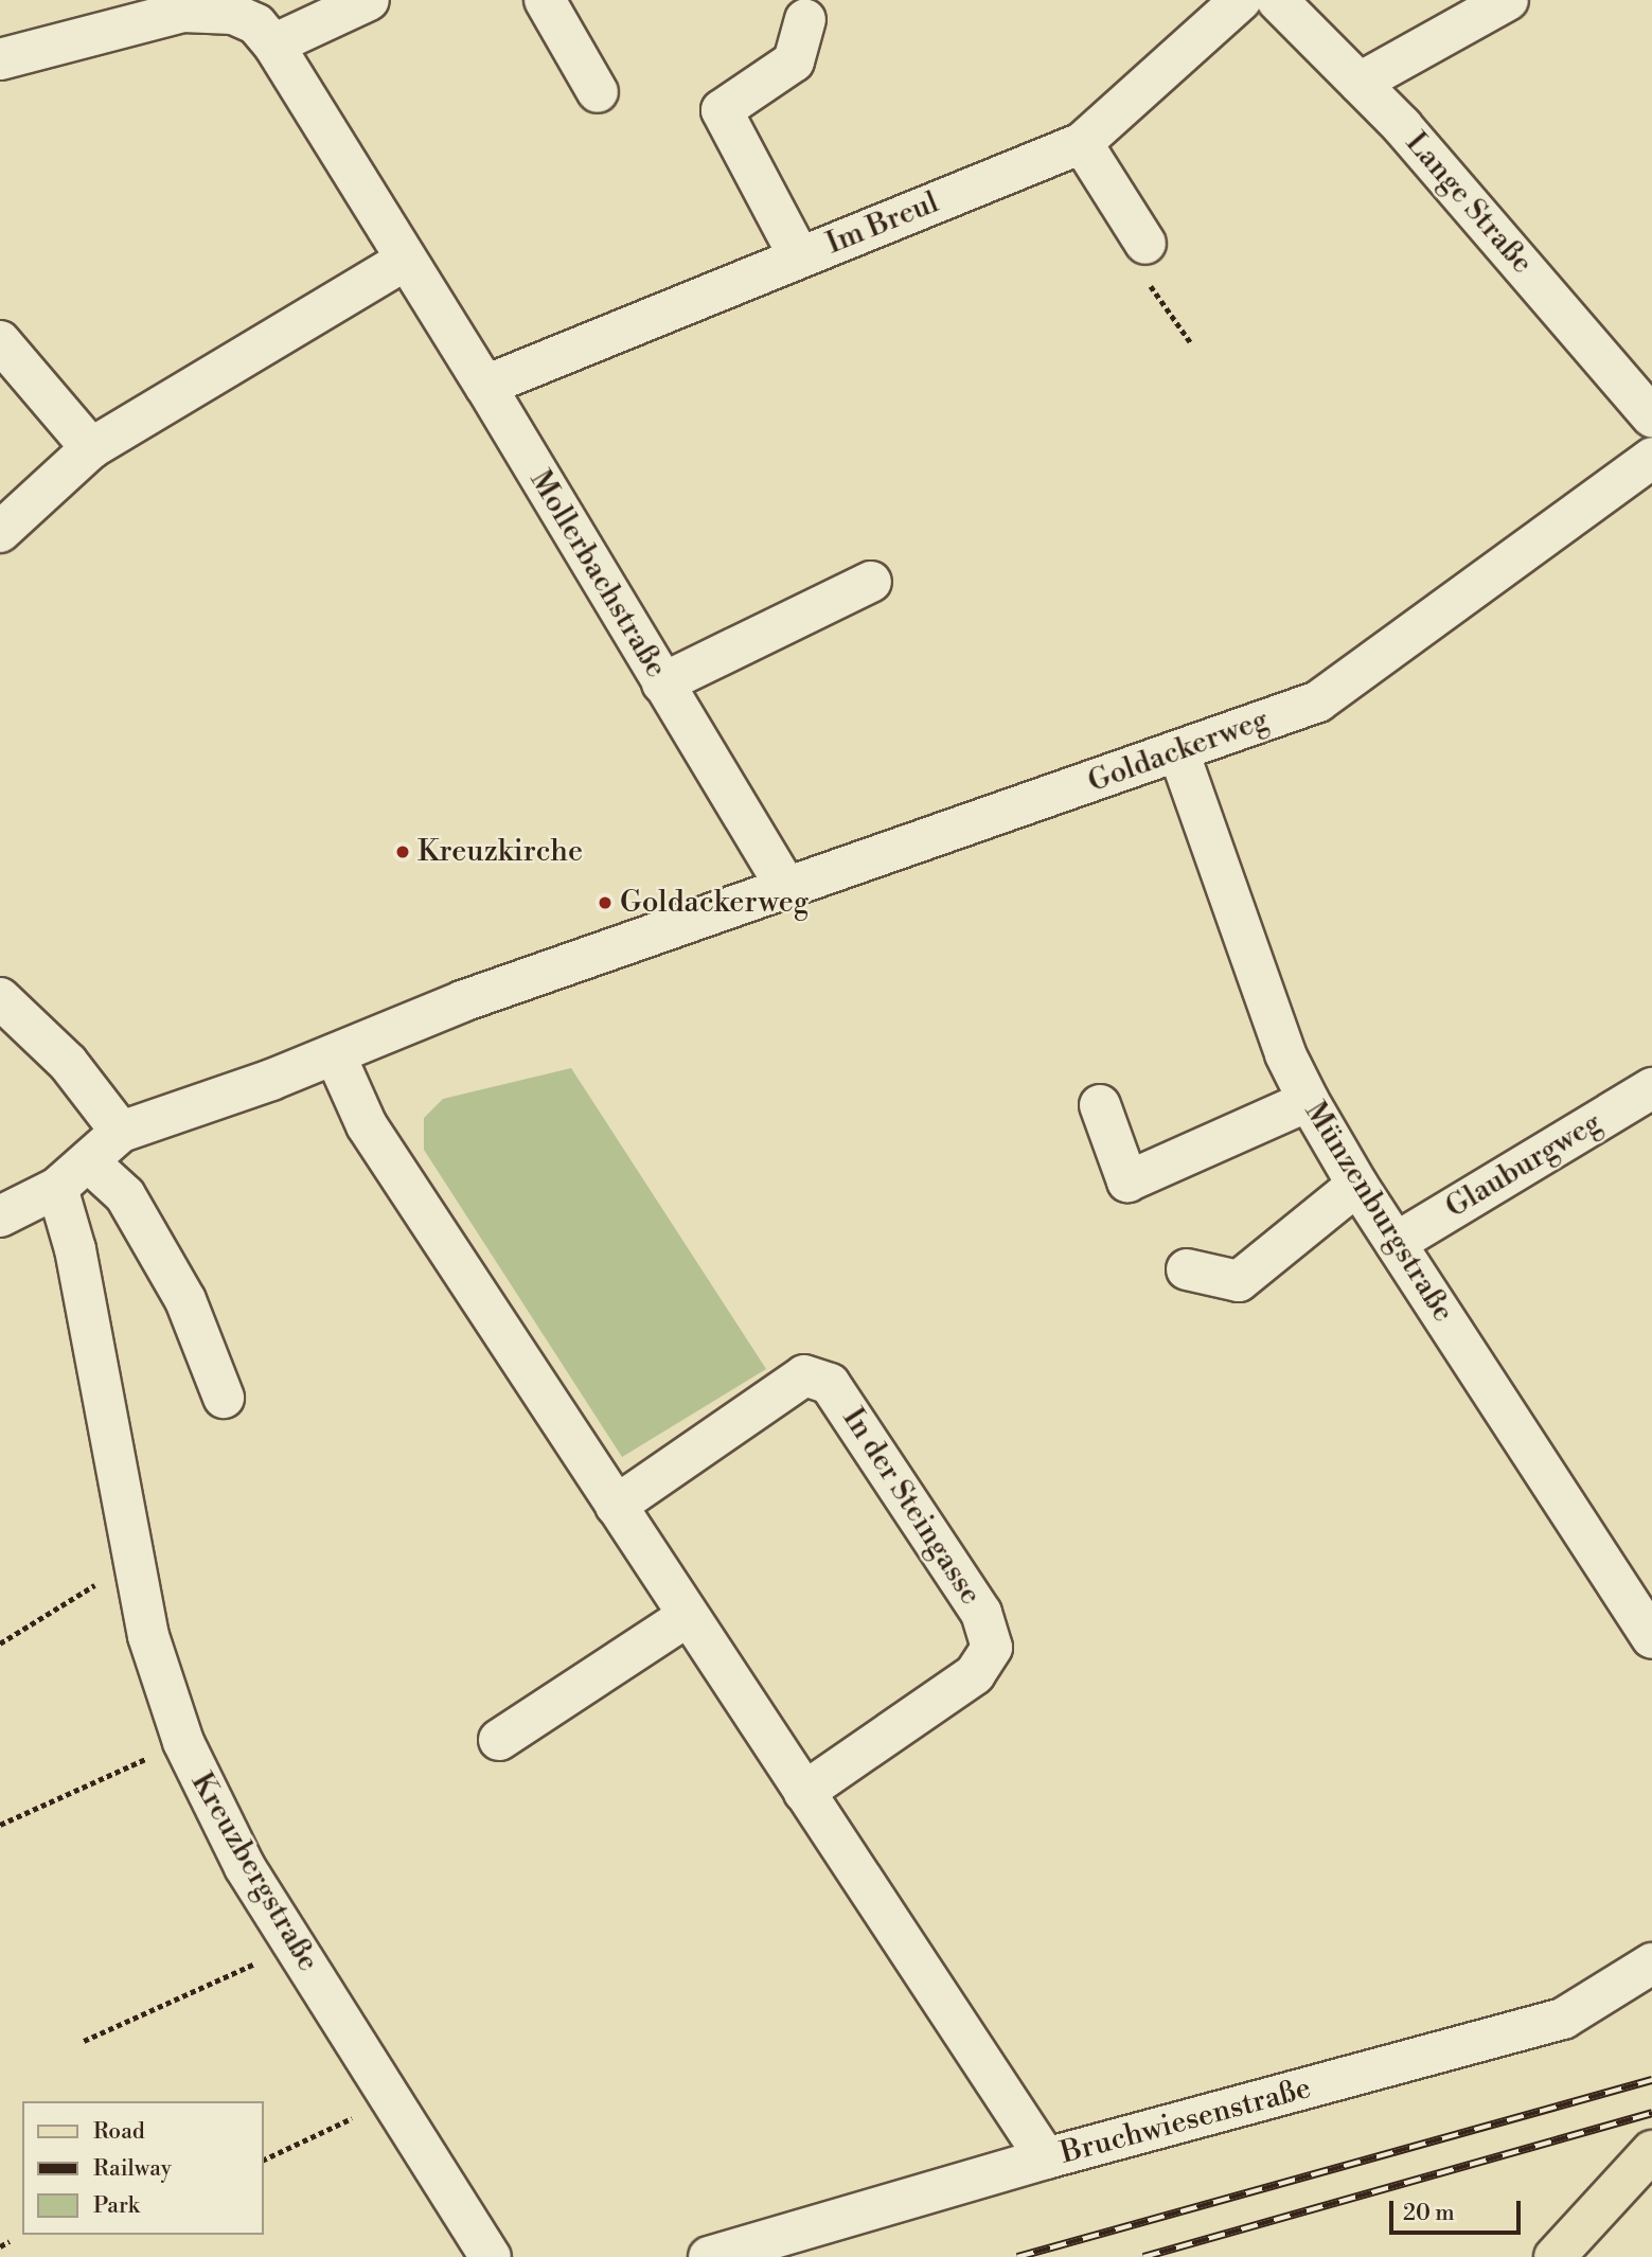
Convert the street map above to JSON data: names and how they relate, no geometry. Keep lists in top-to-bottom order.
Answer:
{
  "streets": {
    "street": [
      "Lange Straße",
      "Im Breul",
      "Mollerbachstraße",
      "Goldackerweg",
      "Glauburgweg",
      "Münzenburgstraße",
      "In der Steingasse",
      "Kreuzbergstraße",
      "Bruchwiesenstraße"
    ]
  },
  "crossings": [
    ["Im Breul", "Mollerbachstraße"],
    ["Mollerbachstraße", "Goldackerweg"],
    ["Goldackerweg", "Münzenburgstraße"],
    ["Goldackerweg", "Kreuzbergstraße"],
    ["Glauburgweg", "Münzenburgstraße"]
  ],
  "places": ["Kreuzkirche", "Goldackerweg"],
  "legend": ["Road", "Railway", "Park"],
  "scale_bar": "20 m"
}
